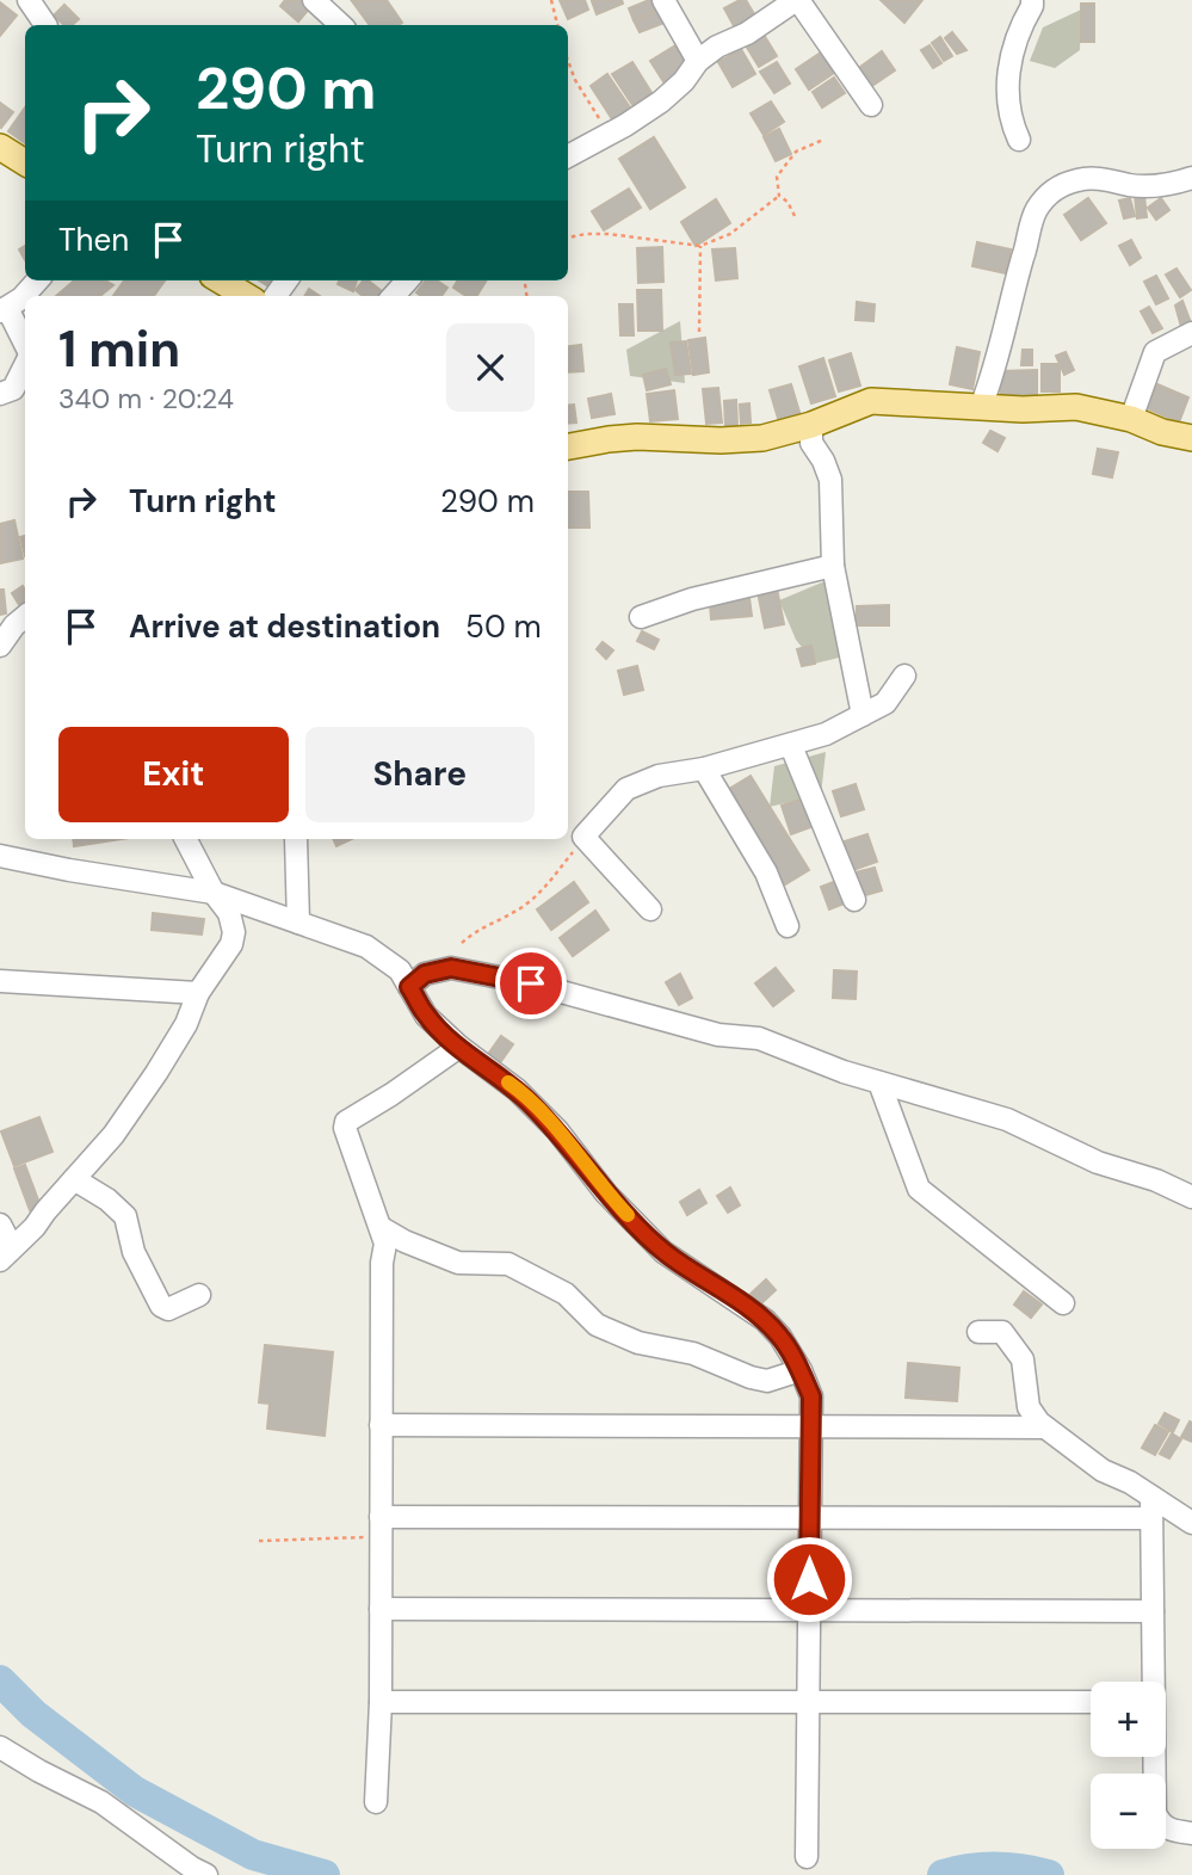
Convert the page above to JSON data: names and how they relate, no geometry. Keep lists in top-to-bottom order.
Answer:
{
  "page": {
    "turn": ["290 m", "Turn right"],
    "then": "Then",
    "heading": ["1 min", "340 m · 20:24"],
    "list": [
      {
        "name": "Turn right",
        "value": "290 m"
      },
      {
        "name": "Arrive at destination",
        "value": "50 m"
      }
    ],
    "buttons": ["Exit", "Share"],
    "map_buttons": ["+", "−"]
  }
}
